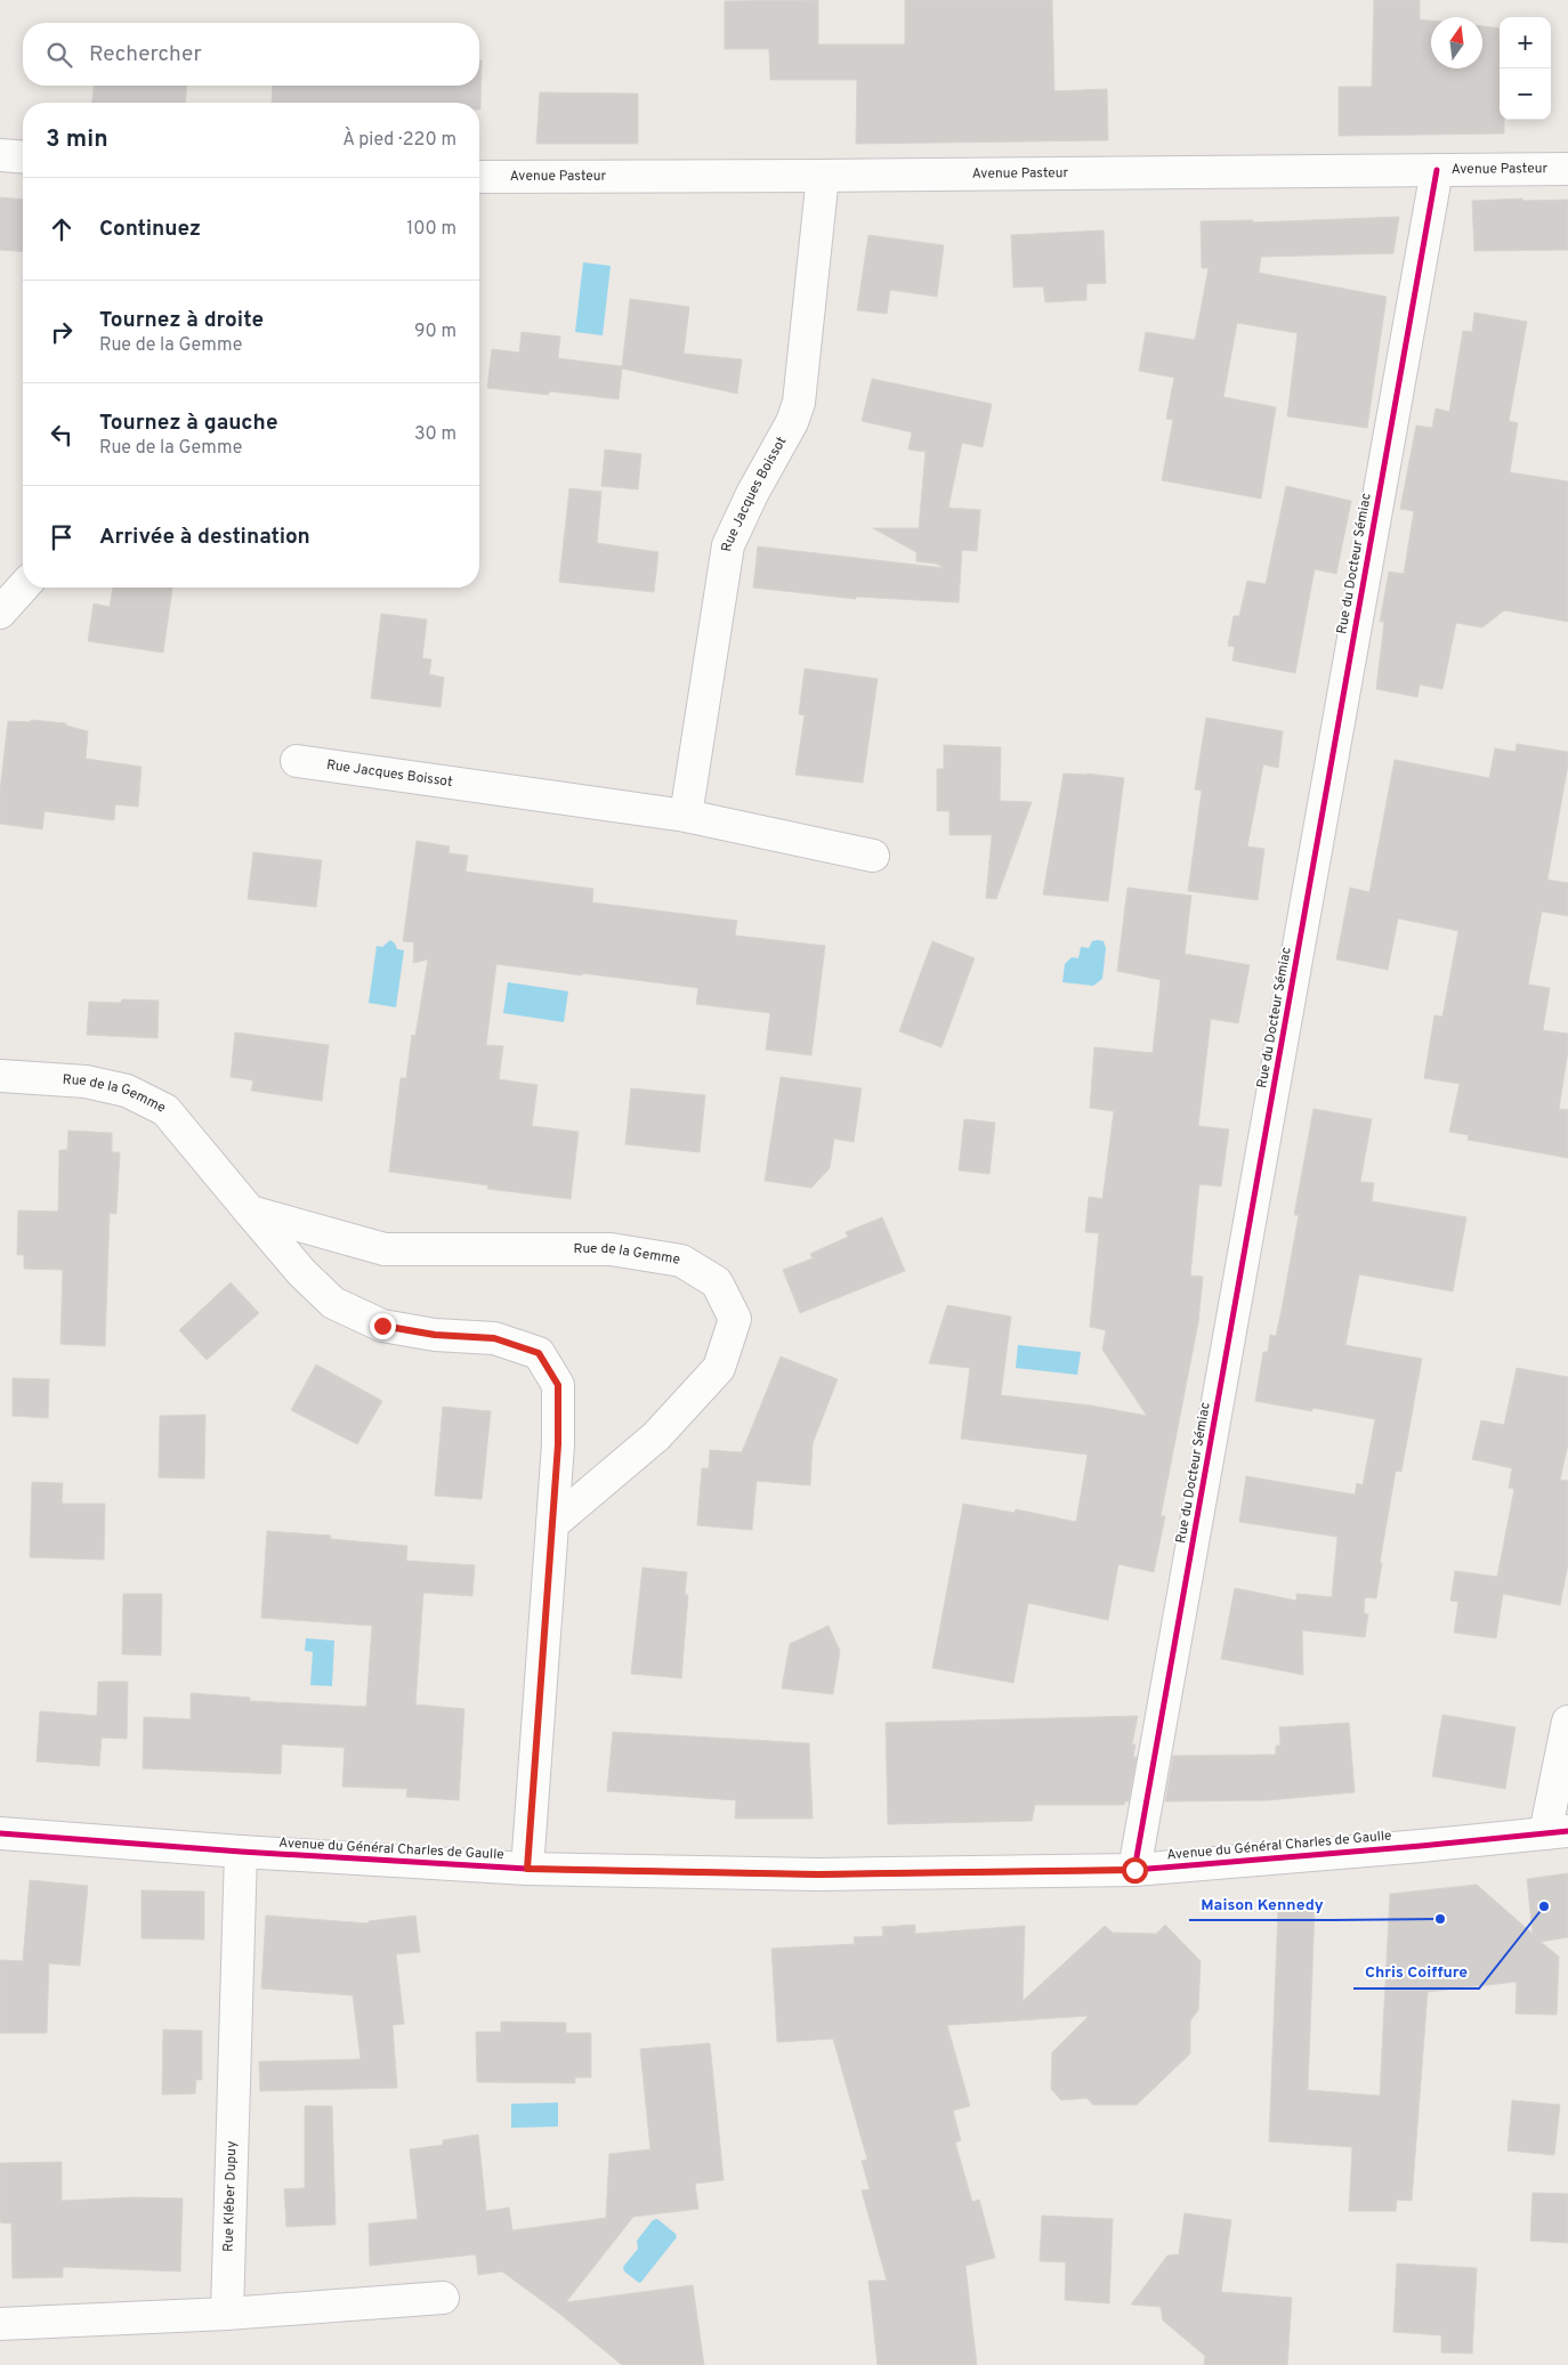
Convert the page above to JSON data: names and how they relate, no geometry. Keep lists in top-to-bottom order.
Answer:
{
  "streets": {
    "street": [
      "Avenue Pasteur",
      "Rue Jacques Boissot",
      "Rue du Docteur Sémiac",
      "Rue de la Gemme",
      "Avenue du Général Charles de Gaulle",
      "Rue Kléber Dupuy"
    ]
  },
  "crossings": [
    ["Avenue Pasteur", "Rue Jacques Boissot"],
    ["Avenue Pasteur", "Rue du Docteur Sémiac"],
    ["Rue du Docteur Sémiac", "Avenue du Général Charles de Gaulle"],
    ["Rue de la Gemme", "Avenue du Général Charles de Gaulle"],
    ["Avenue du Général Charles de Gaulle", "Rue Kléber Dupuy"]
  ],
  "places": ["Chris Coiffure", "Maison Kennedy"],
  "north": "top",
  "page": {
    "map_buttons": ["+", "−"],
    "search": "Rechercher",
    "heading": ["3 min", "À pied · 220 m"],
    "list": [
      ["Continuez", "100 m"],
      ["Tournez à droite", "Rue de la Gemme", "90 m"],
      ["Tournez à gauche", "Rue de la Gemme", "30 m"],
      "Arrivée à destination"
    ]
  }
}
